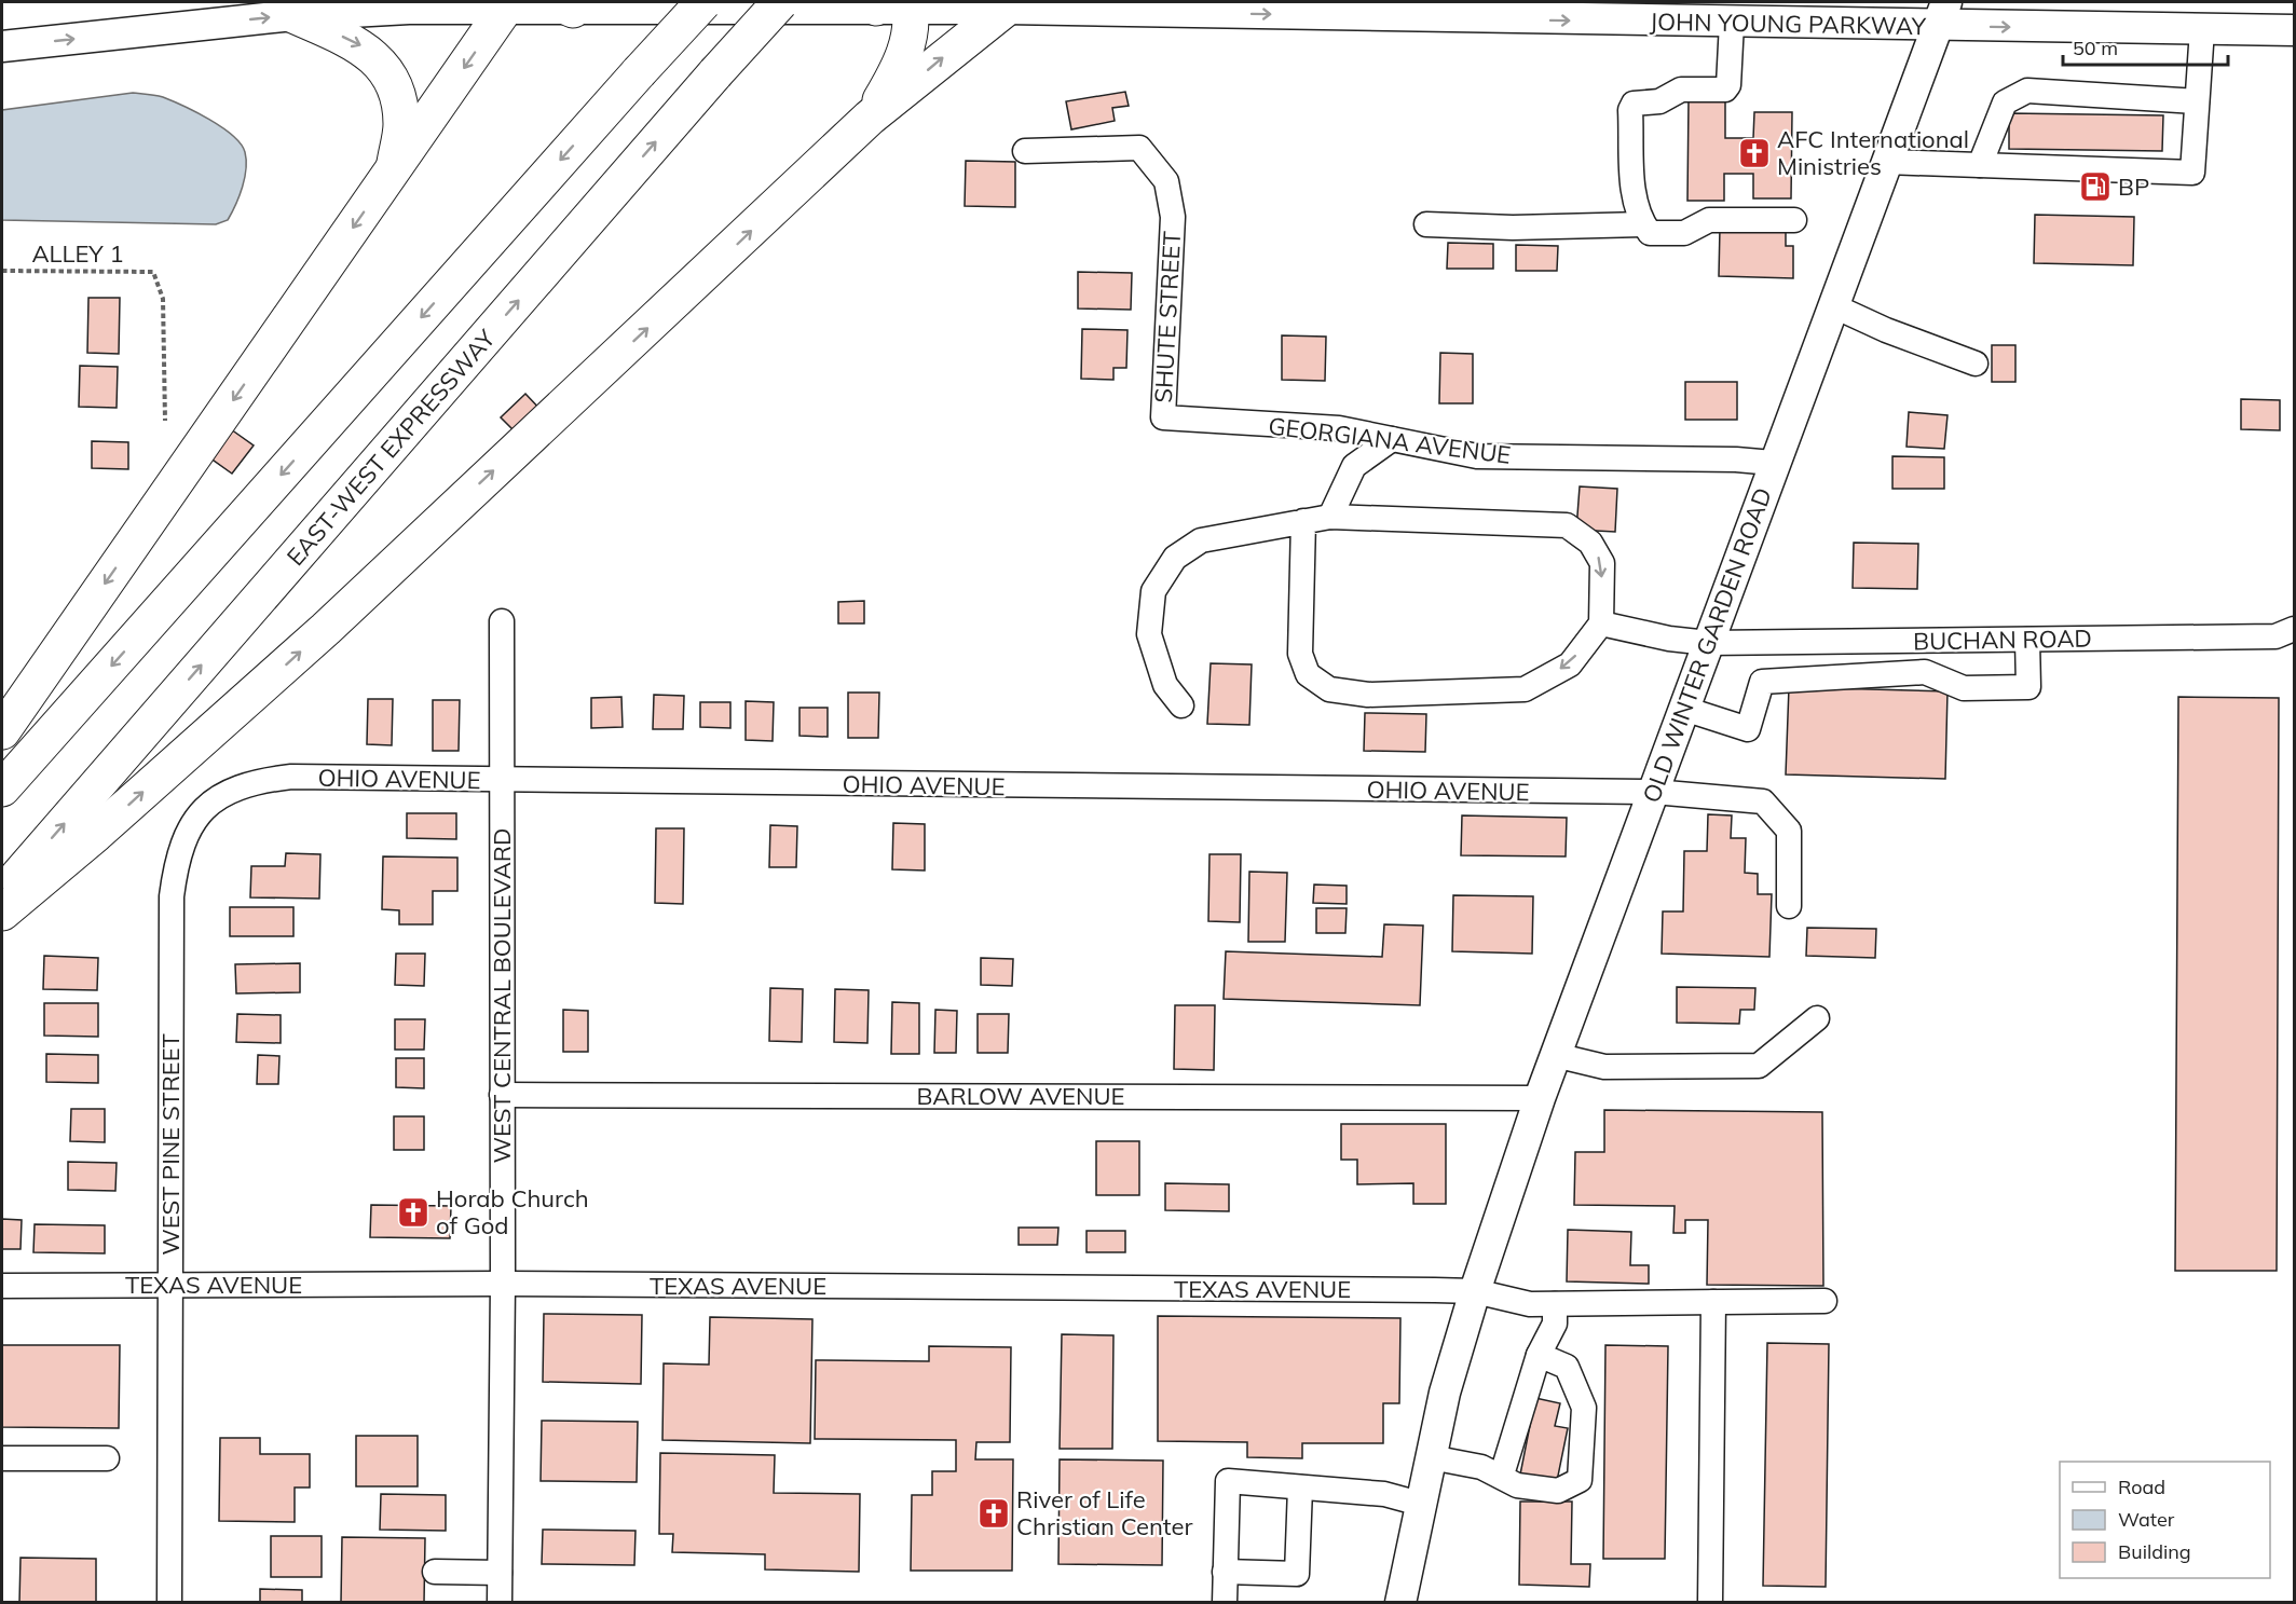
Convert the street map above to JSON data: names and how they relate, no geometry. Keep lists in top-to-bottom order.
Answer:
{
  "streets": {
    "highway": ["EAST-WEST EXPRESSWAY"],
    "main road": ["JOHN YOUNG PARKWAY", "OLD WINTER GARDEN ROAD"],
    "street": [
      "SHUTE STREET",
      "GEORGIANA AVENUE",
      "BUCHAN ROAD",
      "OHIO AVENUE",
      "WEST CENTRAL BOULEVARD",
      "BARLOW AVENUE",
      "WEST PINE STREET",
      "TEXAS AVENUE"
    ],
    "path": ["ALLEY 1"]
  },
  "crossings": [
    ["JOHN YOUNG PARKWAY", "OLD WINTER GARDEN ROAD"],
    ["SHUTE STREET", "GEORGIANA AVENUE"],
    ["GEORGIANA AVENUE", "OLD WINTER GARDEN ROAD"],
    ["BUCHAN ROAD", "OLD WINTER GARDEN ROAD"],
    ["OLD WINTER GARDEN ROAD", "OHIO AVENUE"],
    ["OLD WINTER GARDEN ROAD", "BARLOW AVENUE"],
    ["OLD WINTER GARDEN ROAD", "TEXAS AVENUE"],
    ["OHIO AVENUE", "WEST CENTRAL BOULEVARD"],
    ["OHIO AVENUE", "WEST PINE STREET"],
    ["WEST CENTRAL BOULEVARD", "BARLOW AVENUE"],
    ["WEST CENTRAL BOULEVARD", "TEXAS AVENUE"],
    ["WEST PINE STREET", "TEXAS AVENUE"]
  ],
  "one_way": ["JOHN YOUNG PARKWAY"],
  "places": {
    "church": ["AFC International Ministries", "Horab Church of God", "River of Life Christian Center"],
    "fuel station": ["BP"]
  },
  "legend": ["Road", "Water", "Building"],
  "scale_bar": "50 m"
}
